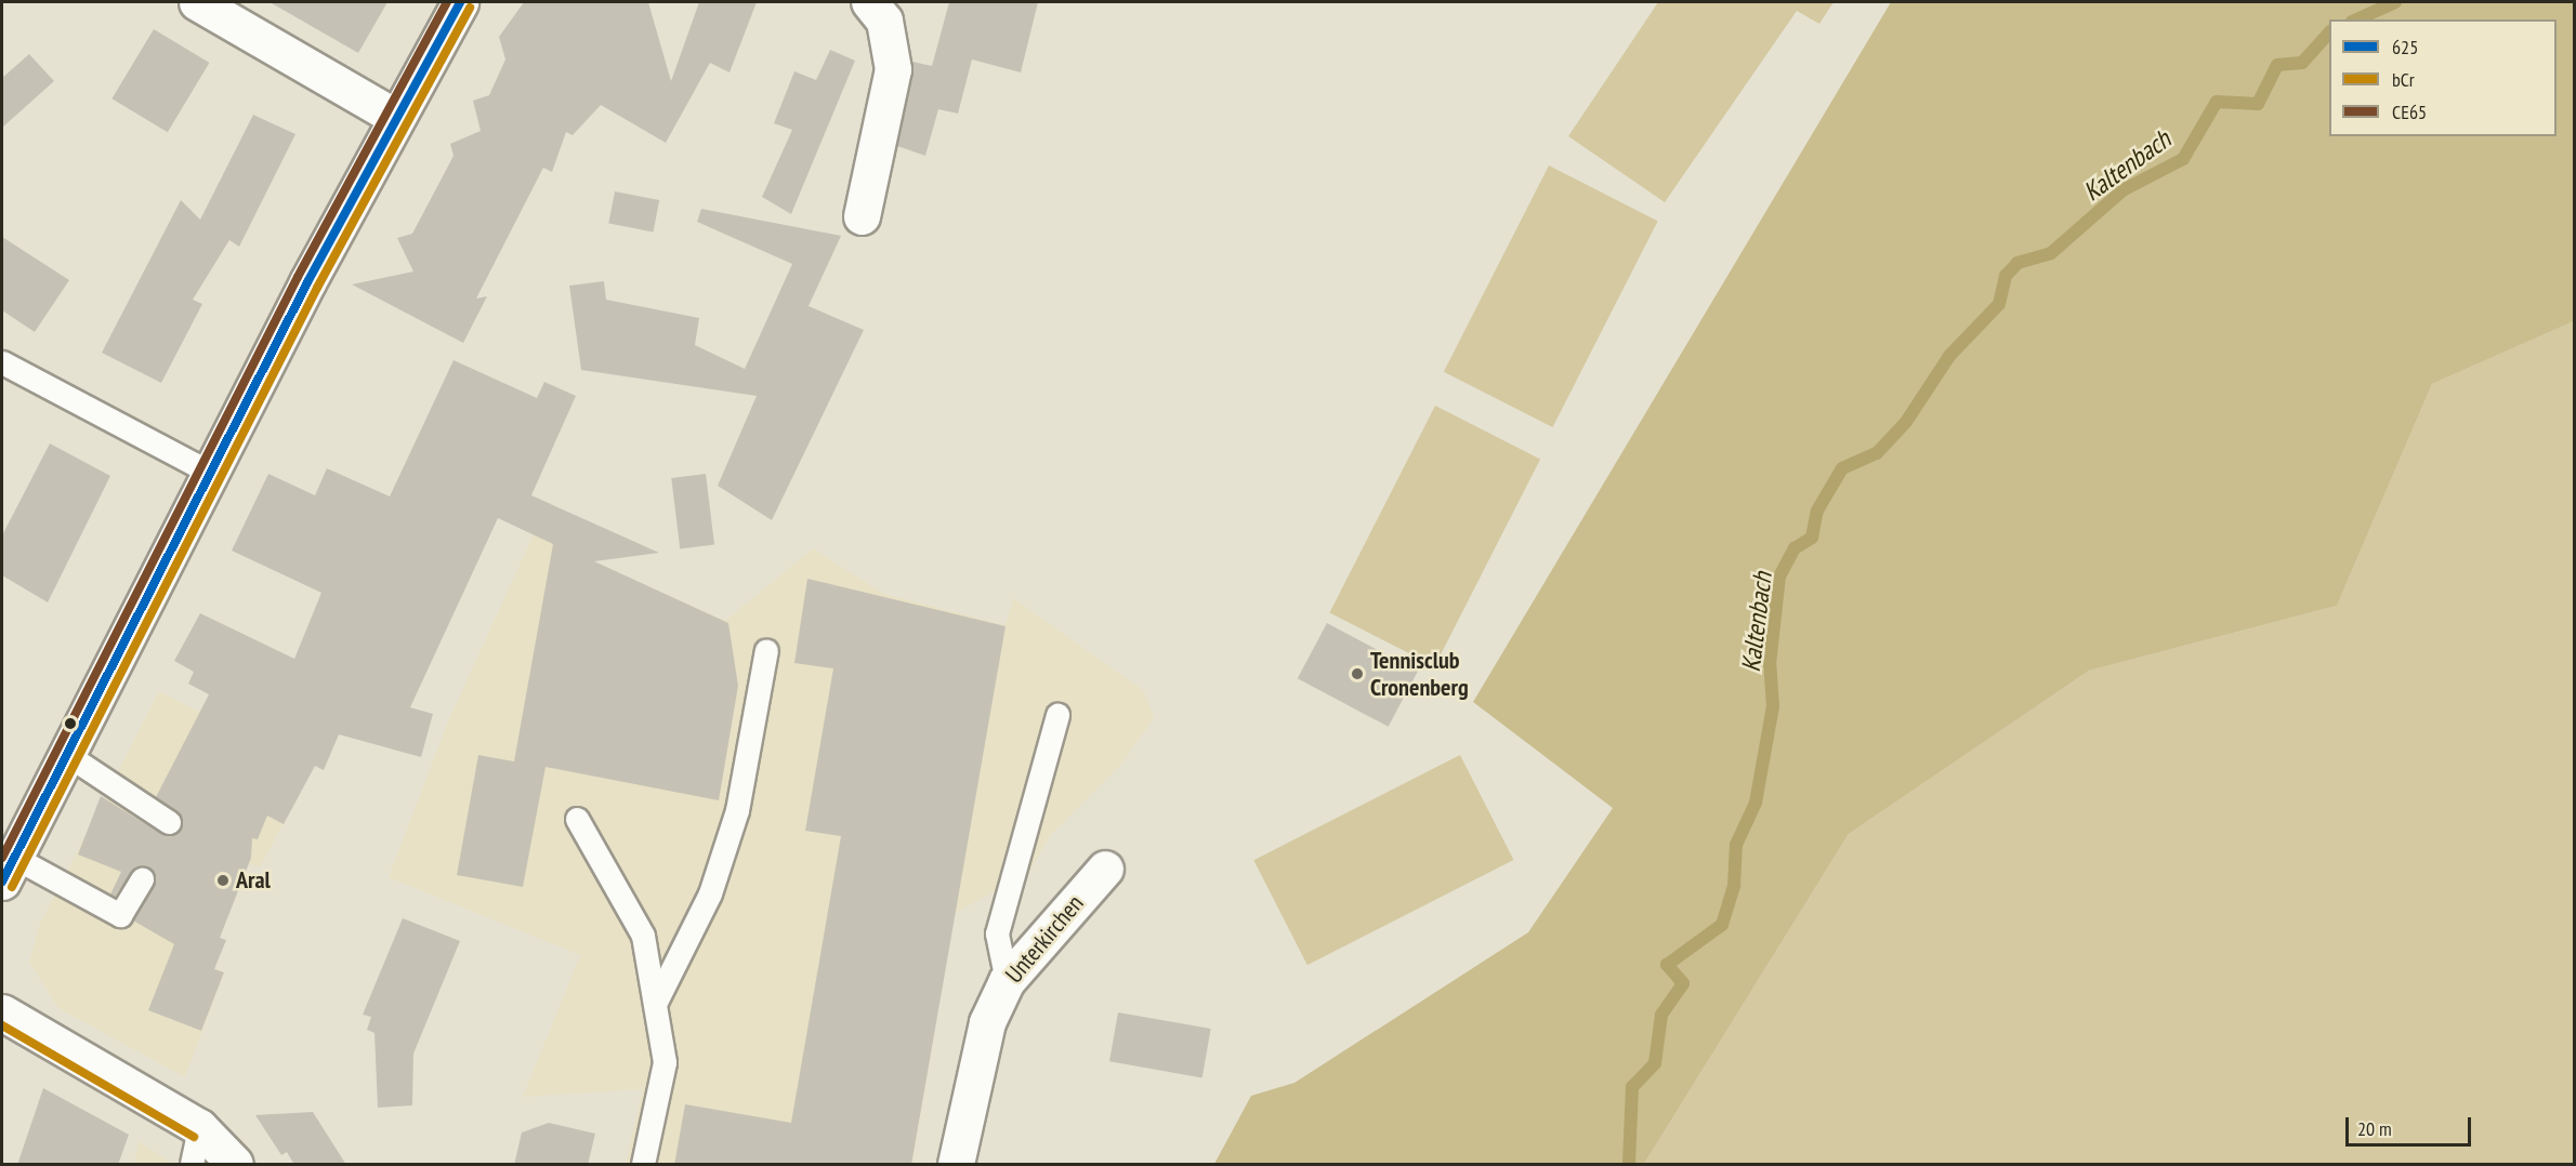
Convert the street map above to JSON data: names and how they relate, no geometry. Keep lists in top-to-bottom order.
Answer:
{
  "streets": {
    "street": ["Unterkirchen"]
  },
  "water": ["Kaltenbach"],
  "places": ["Tennisclub Cronenberg", "Aral"],
  "lines": ["transit line 625", "transit line CE65", "transit line bCr"],
  "legend": ["625", "bCr", "CE65"],
  "scale_bar": "20 m"
}
